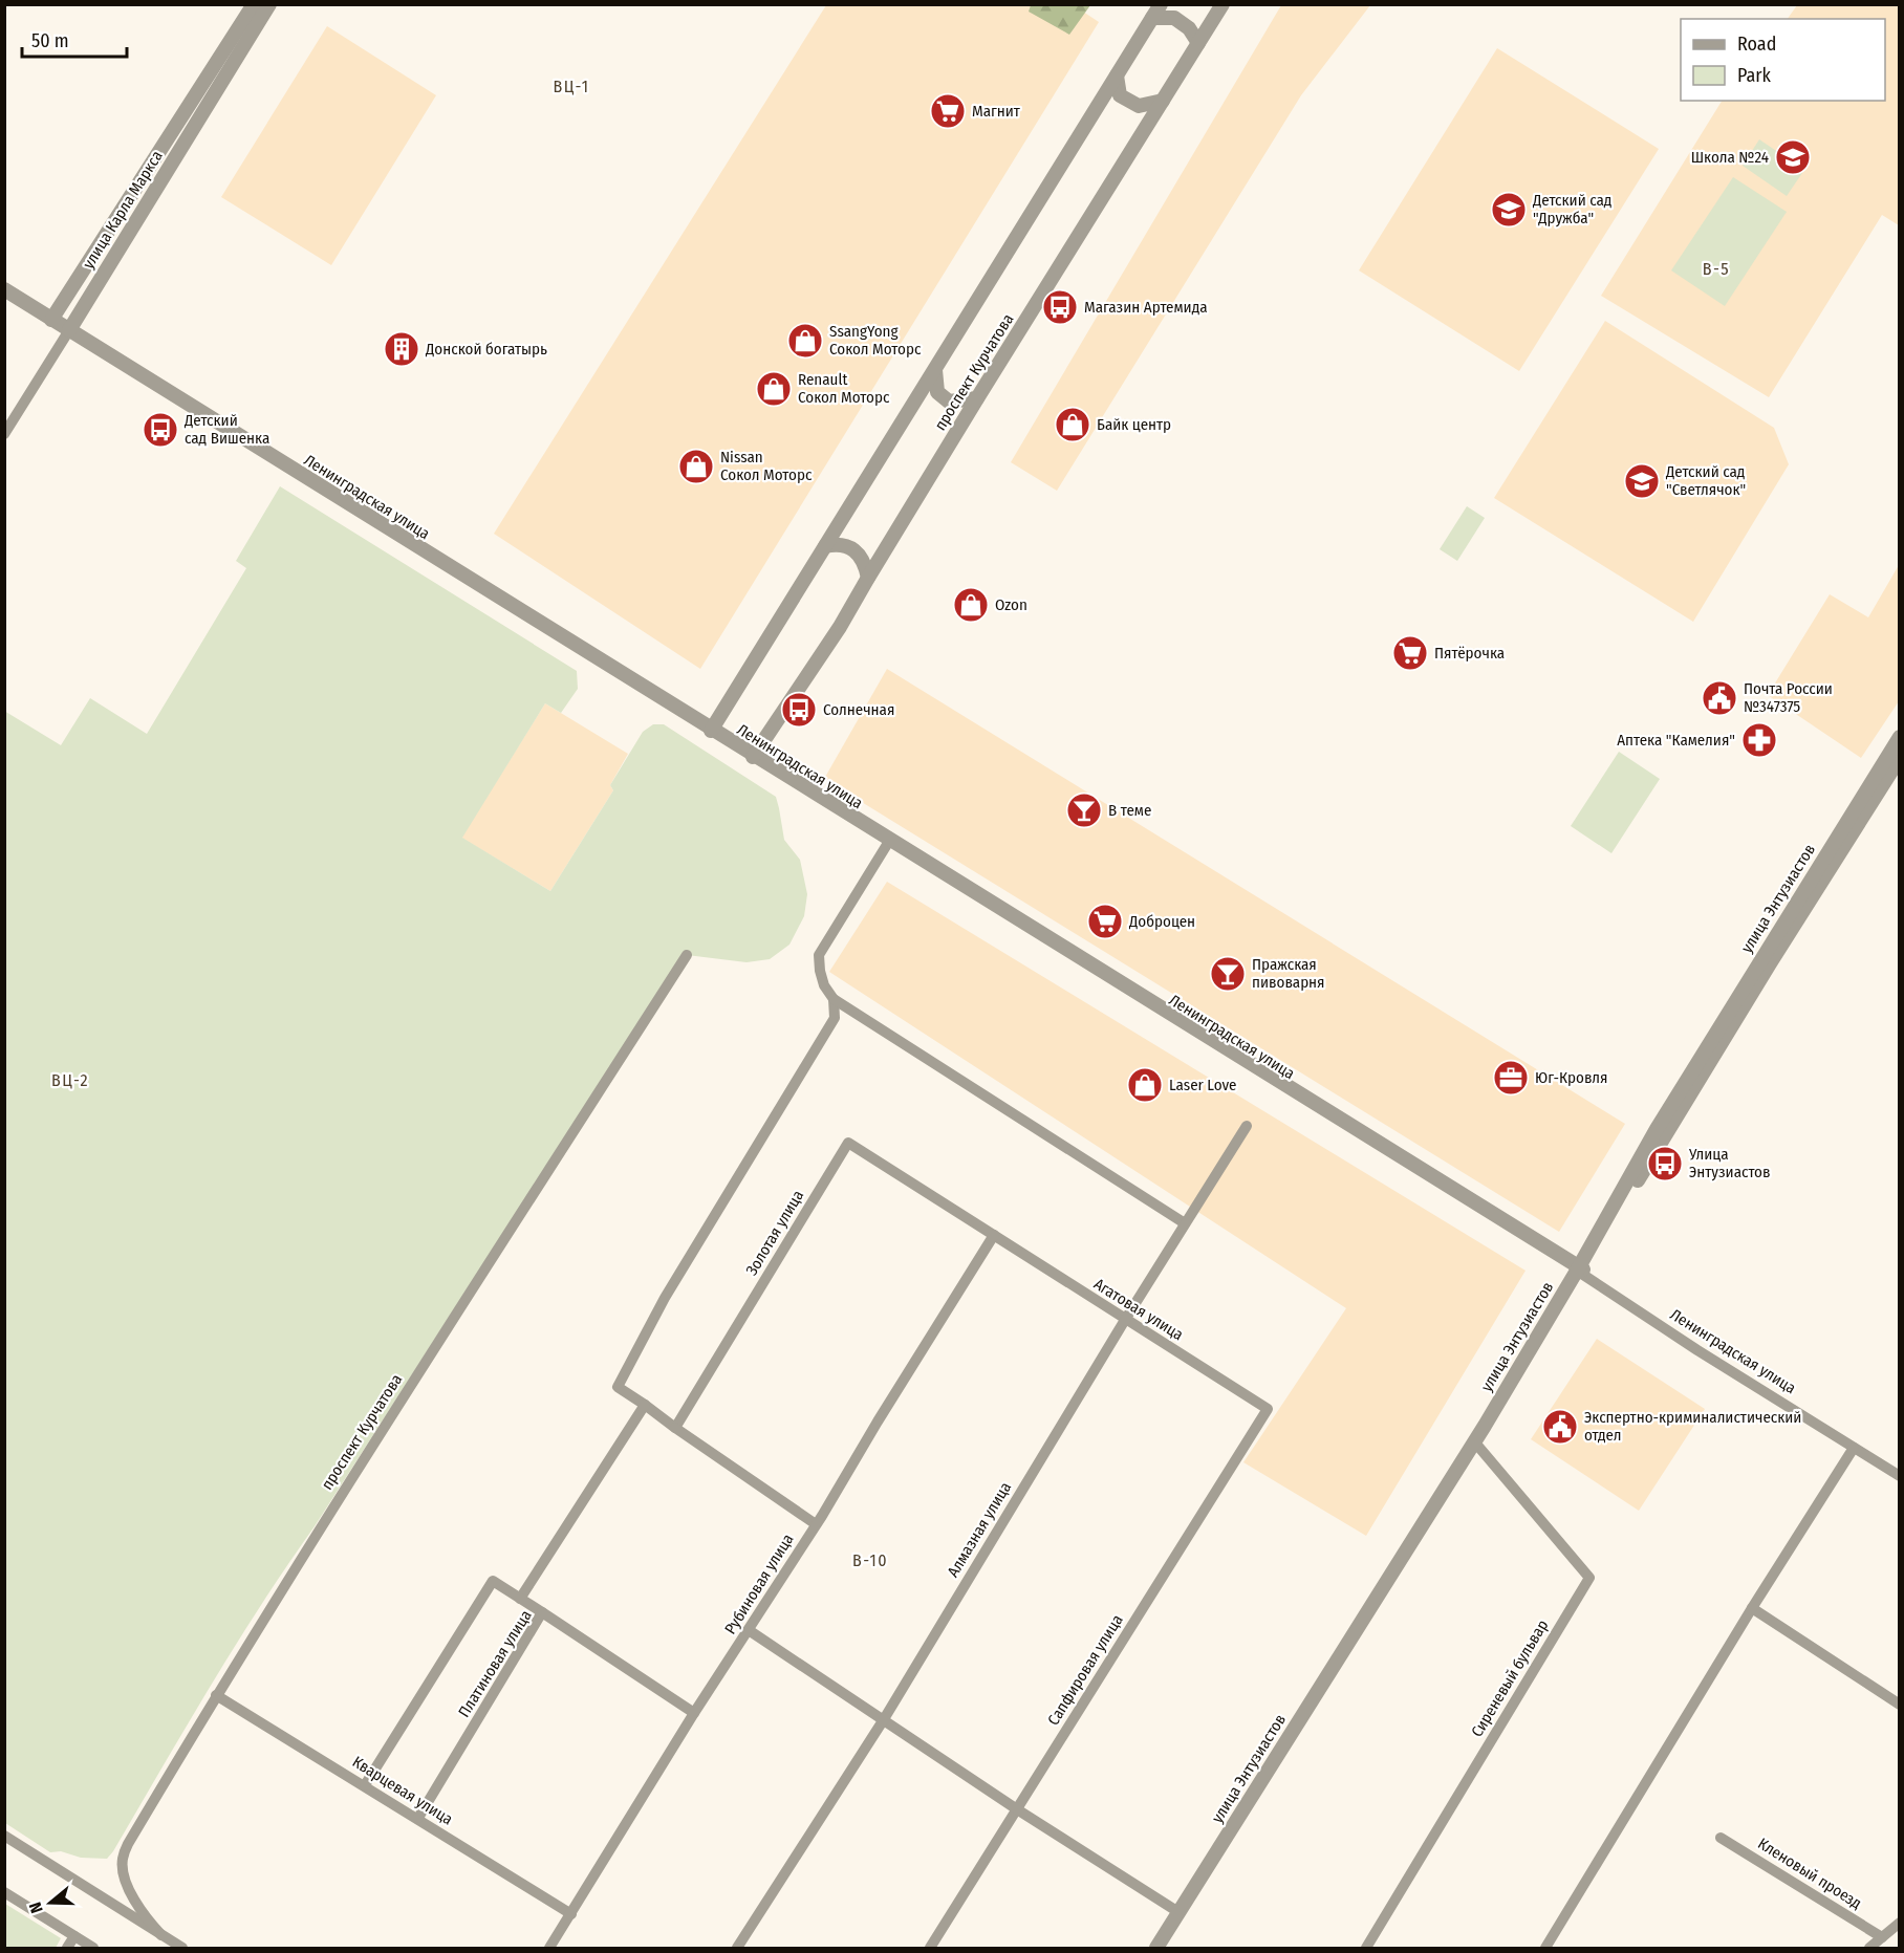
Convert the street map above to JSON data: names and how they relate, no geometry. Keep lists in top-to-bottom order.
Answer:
{
  "streets": {
    "street": [
      "улица Карла Маркса",
      "проспект Курчатова",
      "Ленинградская улица",
      "улица Энтузиастов",
      "Золотая улица",
      "Агатовая улица",
      "Алмазная улица",
      "Рубиновая улица",
      "Платиновая улица",
      "Сапфировая улица",
      "Сиреневый бульвар",
      "Кварцевая улица",
      "Кленовый проезд"
    ]
  },
  "crossings": [
    ["улица Карла Маркса", "Ленинградская улица"],
    ["проспект Курчатова", "Ленинградская улица"],
    ["проспект Курчатова", "Кварцевая улица"],
    ["Ленинградская улица", "улица Энтузиастов"],
    ["улица Энтузиастов", "Сиреневый бульвар"],
    ["Золотая улица", "Агатовая улица"],
    ["Золотая улица", "Рубиновая улица"],
    ["Агатовая улица", "Алмазная улица"],
    ["Агатовая улица", "Рубиновая улица"],
    ["Агатовая улица", "Сапфировая улица"],
    ["Рубиновая улица", "Платиновая улица"],
    ["Рубиновая улица", "Кварцевая улица"],
    ["Платиновая улица", "Кварцевая улица"]
  ],
  "districts": [
    "ВЦ-1",
    "В-5",
    "ВЦ-2",
    "В-10"
  ],
  "places": {
    "supermarket": ["Магнит", "Пятёрочка", "Доброцен"],
    "school or university": ["Школа №24", "Детский сад \"Дружба\"", "Детский сад \"Светлячок\""],
    "bus stop": [
      "Магазин Артемида",
      "Детский сад Вишенка",
      "Солнечная",
      "Улица Энтузиастов"
    ],
    "shop": [
      "SsangYong Сокол Моторс",
      "Renault Сокол Моторс",
      "Байк центр",
      "Nissan Сокол Моторс",
      "Ozon",
      "Laser Love"
    ],
    "building": ["Донской богатырь"],
    "public building": ["Почта России №347375", "Экспертно-криминалистический отдел"],
    "pharmacy": ["Аптека \"Камелия\""],
    "bar": ["В теме", "Пражская пивоварня"],
    "office": ["Юг-Кровля"]
  },
  "legend": ["Road", "Park"],
  "scale_bar": "50 m",
  "north": "left"
}
